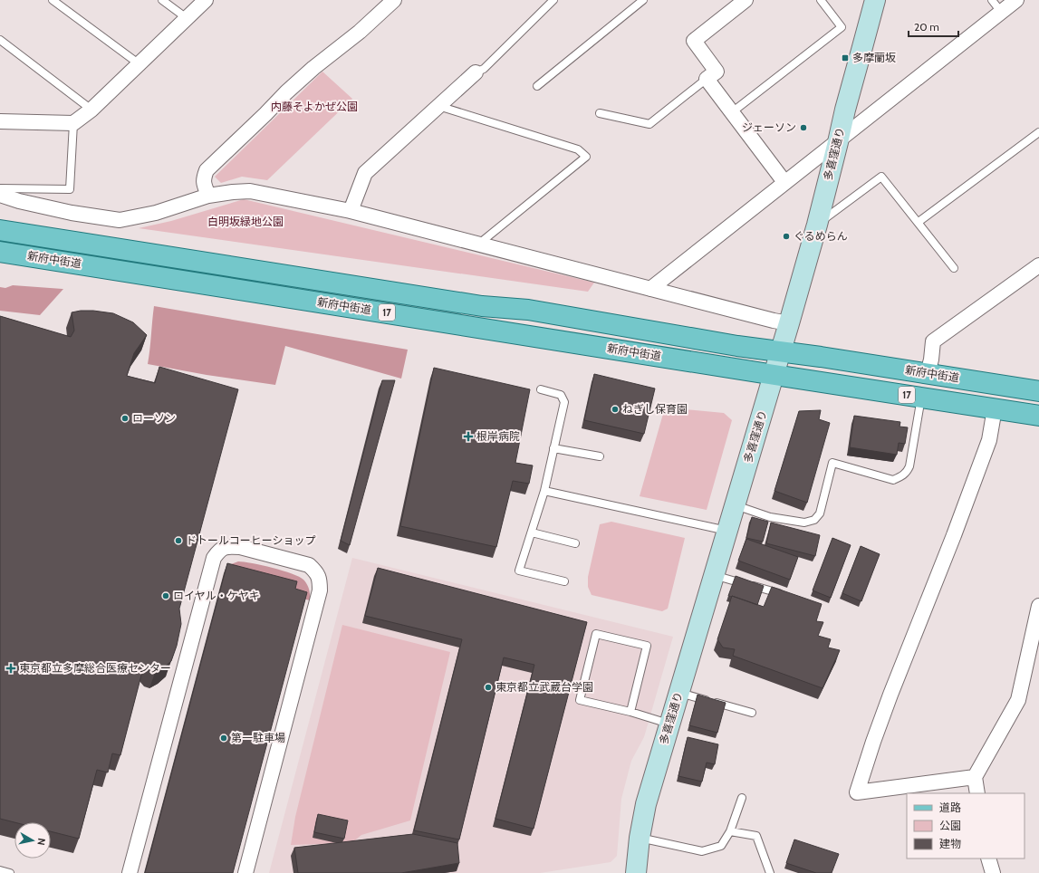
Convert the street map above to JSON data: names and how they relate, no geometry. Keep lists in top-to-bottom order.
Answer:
{
  "streets": {
    "main road": ["多喜窪通り", "新府中街道", "17"]
  },
  "crossings": [
    ["多喜窪通り", "新府中街道"]
  ],
  "parks": ["内藤そよかぜ公園", "白明坂緑地公園"],
  "places": {
    "transit": ["多摩蘭坂"],
    "other": [
      "ジェーソン",
      "ぐるめらん",
      "ねぎし保育園",
      "ローソン",
      "ドトールコーヒーショップ",
      "ロイヤル・ケヤキ",
      "東京都立武蔵台学園",
      "第一駐車場"
    ],
    "health": ["根岸病院", "東京都立多摩総合医療センター"]
  },
  "legend": ["道路", "公園", "建物"],
  "scale_bar": "20 m",
  "north": "right"
}
